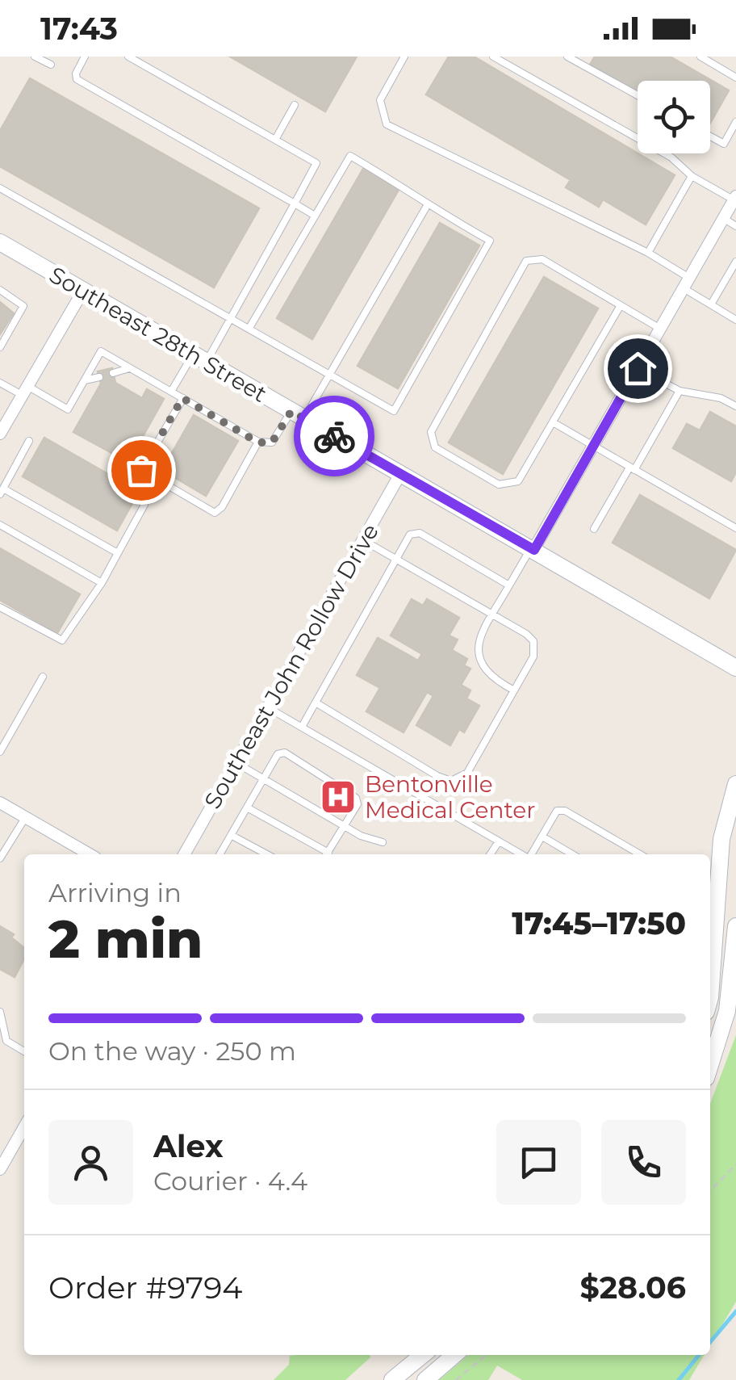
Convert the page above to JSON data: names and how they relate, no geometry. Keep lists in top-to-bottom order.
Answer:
{
  "streets": {
    "main road": ["Southeast 28th Street"],
    "street": ["Southeast John Rollow Drive"]
  },
  "crossings": [
    ["Southeast 28th Street", "Southeast John Rollow Drive"]
  ],
  "places": {
    "hospital": ["Bentonville Medical Center"]
  },
  "page": {
    "status": "17:43",
    "heading": ["2 min", "Arriving in", "17:45–17:50"],
    "panel": [
      "Alex",
      "Courier · 4.4",
      "Order #9794",
      "$28.06"
    ],
    "bar": "On the way · 250 m"
  }
}
